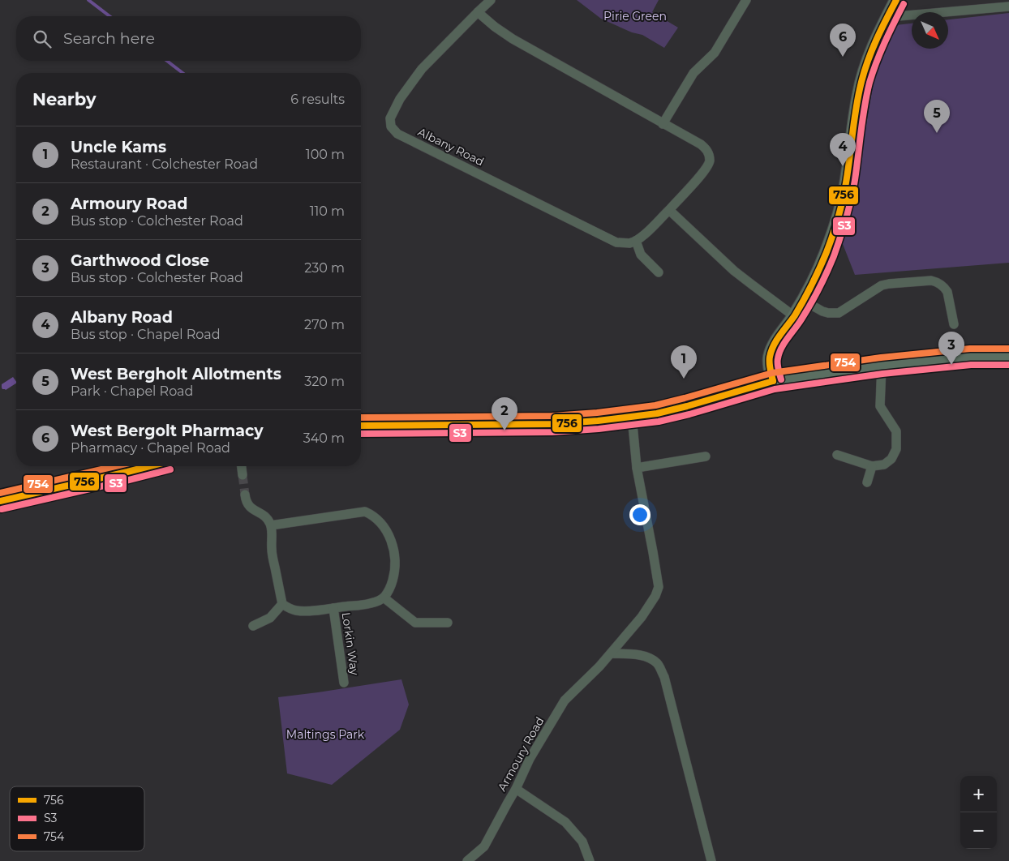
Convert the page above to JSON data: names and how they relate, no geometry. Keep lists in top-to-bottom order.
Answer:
{
  "streets": {
    "street": ["Albany Road", "Lorkin Way", "Armoury Road"]
  },
  "parks": ["Pirie Green", "Maltings Park"],
  "lines": ["transit line 756", "transit line S3", "transit line 754"],
  "legend": ["756", "S3", "754"],
  "north": "bottom right",
  "page": {
    "search": "Search here",
    "pins": [
      "6",
      "5",
      "4",
      "3",
      "1",
      "2"
    ],
    "heading": ["Nearby", "6 results"],
    "list": [
      {
        "mark": "1",
        "name": "Uncle Kams",
        "note": "Restaurant · Colchester Road",
        "value": "100 m"
      },
      {
        "mark": "2",
        "name": "Armoury Road",
        "note": "Bus stop · Colchester Road",
        "value": "110 m"
      },
      {
        "mark": "3",
        "name": "Garthwood Close",
        "note": "Bus stop · Colchester Road",
        "value": "230 m"
      },
      {
        "mark": "4",
        "name": "Albany Road",
        "note": "Bus stop · Chapel Road",
        "value": "270 m"
      },
      {
        "mark": "5",
        "name": "West Bergholt Allotments",
        "note": "Park · Chapel Road",
        "value": "320 m"
      },
      {
        "mark": "6",
        "name": "West Bergolt Pharmacy",
        "note": "Pharmacy · Chapel Road",
        "value": "340 m"
      }
    ],
    "map_buttons": ["+", "−"]
  }
}
